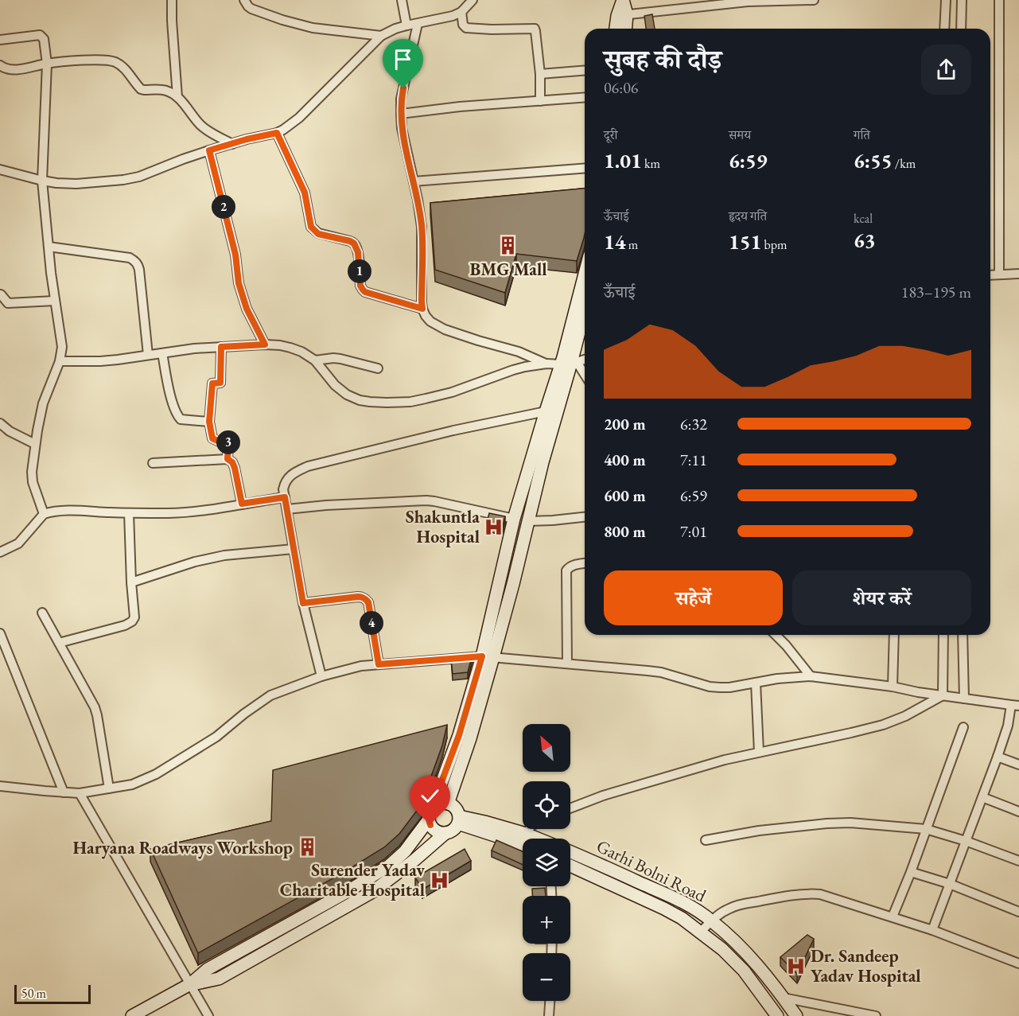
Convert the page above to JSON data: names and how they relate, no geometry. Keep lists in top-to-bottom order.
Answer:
{
  "streets": {
    "main road": ["Garhi Bolni Road"]
  },
  "places": {
    "building": ["BMG Mall", "Haryana Roadways Workshop"],
    "hospital": ["Shakuntla Hospital", "Surender Yadav Charitable Hospital", "Dr. Sandeep Yadav Hospital"]
  },
  "scale_bar": "50 m",
  "north": "top left",
  "page": {
    "heading": ["सुबह की दौड़", "06:06"],
    "stats": [
      ["दूरी", "1.01 km"],
      ["समय", "6:59"],
      ["गति", "6:55 /km"],
      ["ऊँचाई", "14 m"],
      ["हृदय गति", "151 bpm"],
      ["kcal", "63"]
    ],
    "pins": [
      "2",
      "1",
      "3",
      "4"
    ],
    "chart": ["ऊँचाई", "183–195 m"],
    "list": [
      {
        "name": "200 m",
        "note": "6:32"
      },
      {
        "name": "400 m",
        "note": "7:11"
      },
      {
        "name": "600 m",
        "note": "6:59"
      },
      {
        "name": "800 m",
        "note": "7:01"
      }
    ],
    "buttons": ["सहेजें", "शेयर करें"],
    "map_buttons": ["+", "−"],
    "scale": "50 m"
  }
}
